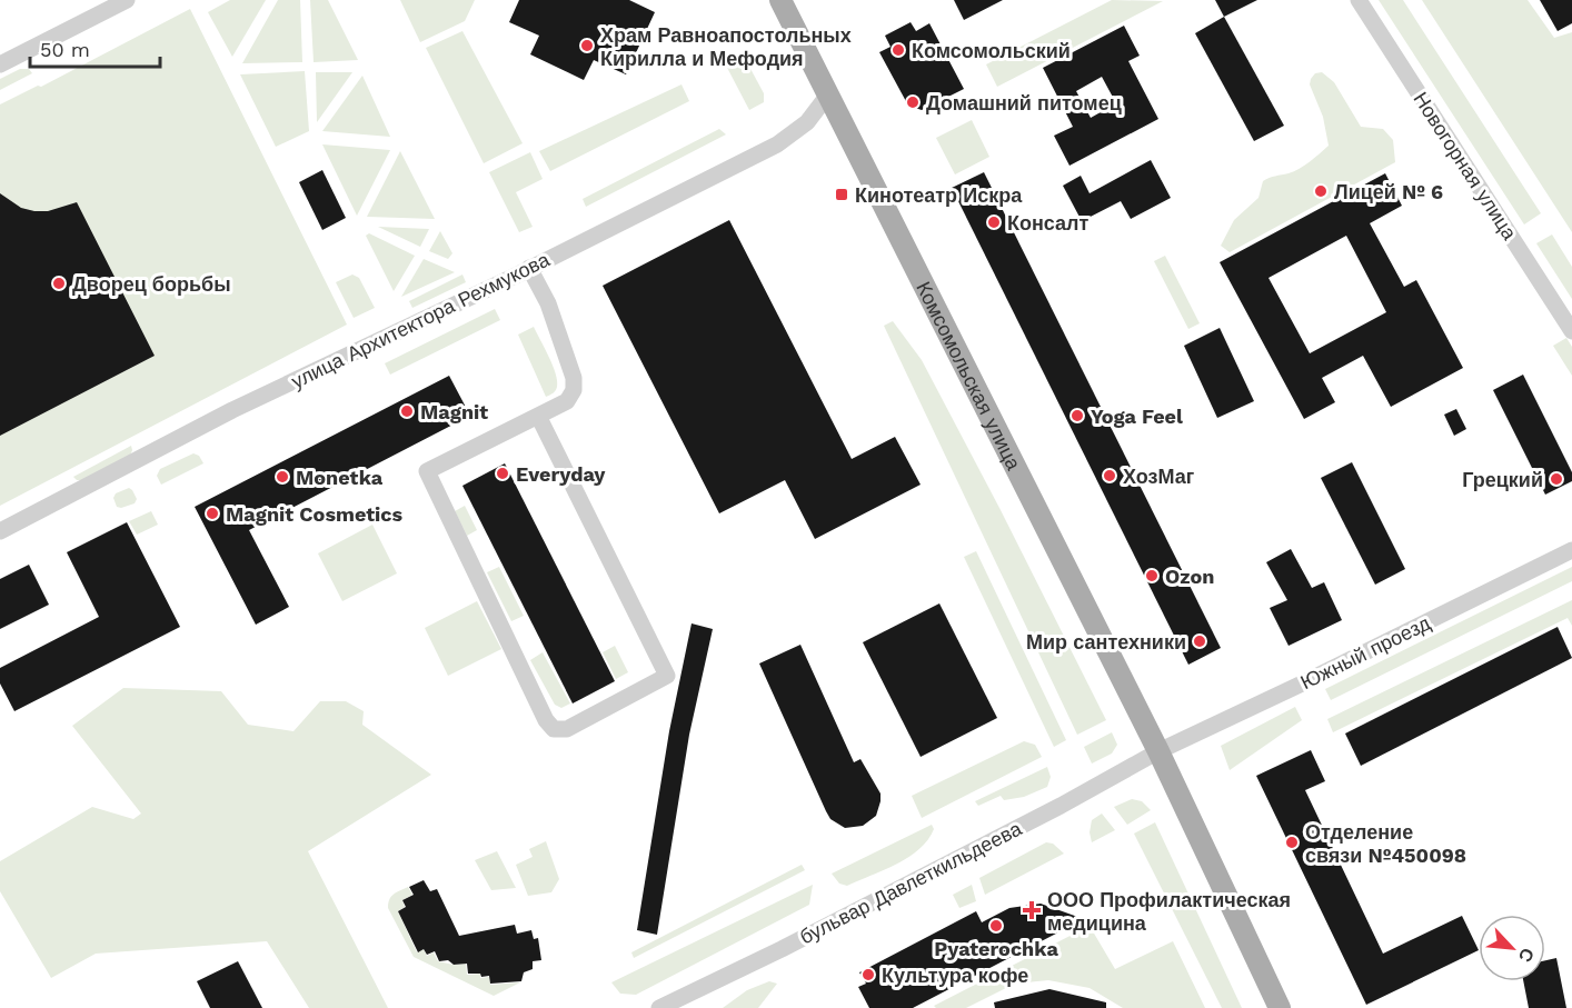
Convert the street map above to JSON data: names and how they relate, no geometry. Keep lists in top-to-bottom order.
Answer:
{
  "streets": {
    "main road": ["Комсомольская улица"],
    "street": [
      "Новогорная улица",
      "улица Архитектора Рехмукова",
      "Южный проезд",
      "бульвар Давлеткильдеева"
    ]
  },
  "crossings": [
    ["улица Архитектора Рехмукова", "Комсомольская улица"],
    ["Комсомольская улица", "Южный проезд"],
    ["Комсомольская улица", "бульвар Давлеткильдеева"],
    ["Южный проезд", "бульвар Давлеткильдеева"]
  ],
  "places": {
    "other": [
      "Храм Равноапостольных Кирилла и Мефодия",
      "Комсомольский",
      "Домашний питомец",
      "Лицей № 6",
      "Консалт",
      "Дворец борьбы",
      "Magnit",
      "Yoga Feel",
      "Everyday",
      "ХозМаг",
      "Monetka",
      "Грецкий",
      "Magnit Cosmetics",
      "Ozon",
      "Мир сантехники",
      "Отделение связи №450098",
      "Pyaterochka",
      "Культура кофе"
    ],
    "transit": ["Кинотеатр Искра"],
    "health": ["ООО Профилактическая медицина"]
  },
  "scale_bar": "50 m",
  "north": "bottom right"
}
